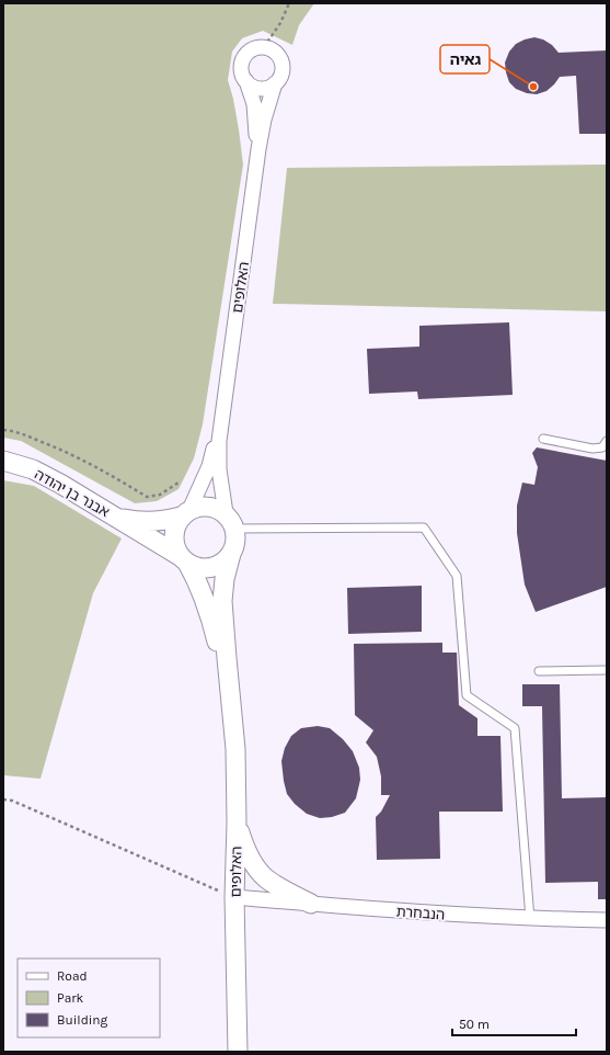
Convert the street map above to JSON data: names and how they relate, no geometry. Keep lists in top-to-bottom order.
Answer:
{
  "streets": {
    "street": ["האלופים", "אבנר בן יהודה", "הנבחרת"]
  },
  "crossings": [
    ["האלופים", "אבנר בן יהודה"],
    ["האלופים", "הנבחרת"]
  ],
  "places": ["גאיה"],
  "legend": ["Road", "Park", "Building"],
  "scale_bar": "50 m"
}
